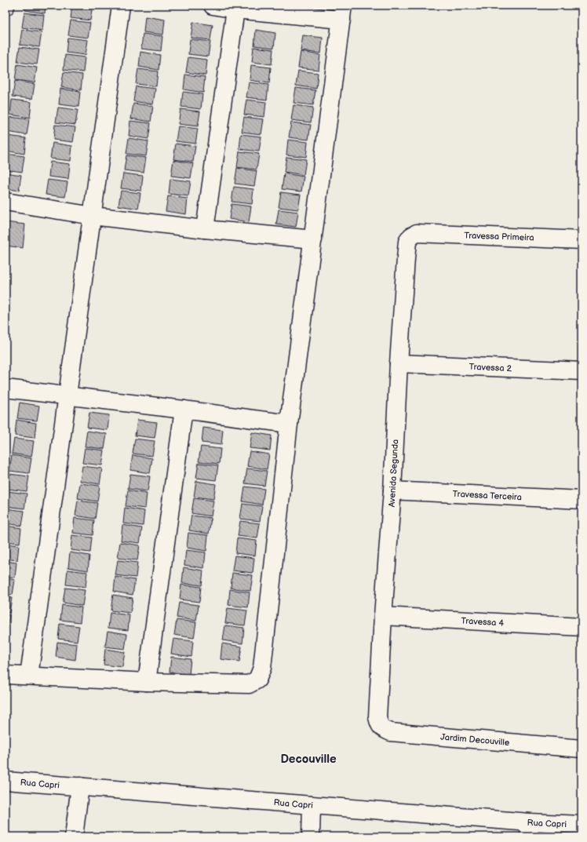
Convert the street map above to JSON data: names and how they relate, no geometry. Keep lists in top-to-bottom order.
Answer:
{
  "streets": {
    "street": [
      "Travessa Primeira",
      "Travessa 2",
      "Avenida Segunda",
      "Travessa Terceira",
      "Travessa 4",
      "Jardim Decouville",
      "Rua Capri"
    ]
  },
  "crossings": [
    ["Travessa Primeira", "Avenida Segunda"],
    ["Travessa 2", "Avenida Segunda"],
    ["Avenida Segunda", "Travessa Terceira"],
    ["Avenida Segunda", "Travessa 4"],
    ["Avenida Segunda", "Jardim Decouville"]
  ],
  "districts": ["Decouville"]
}
